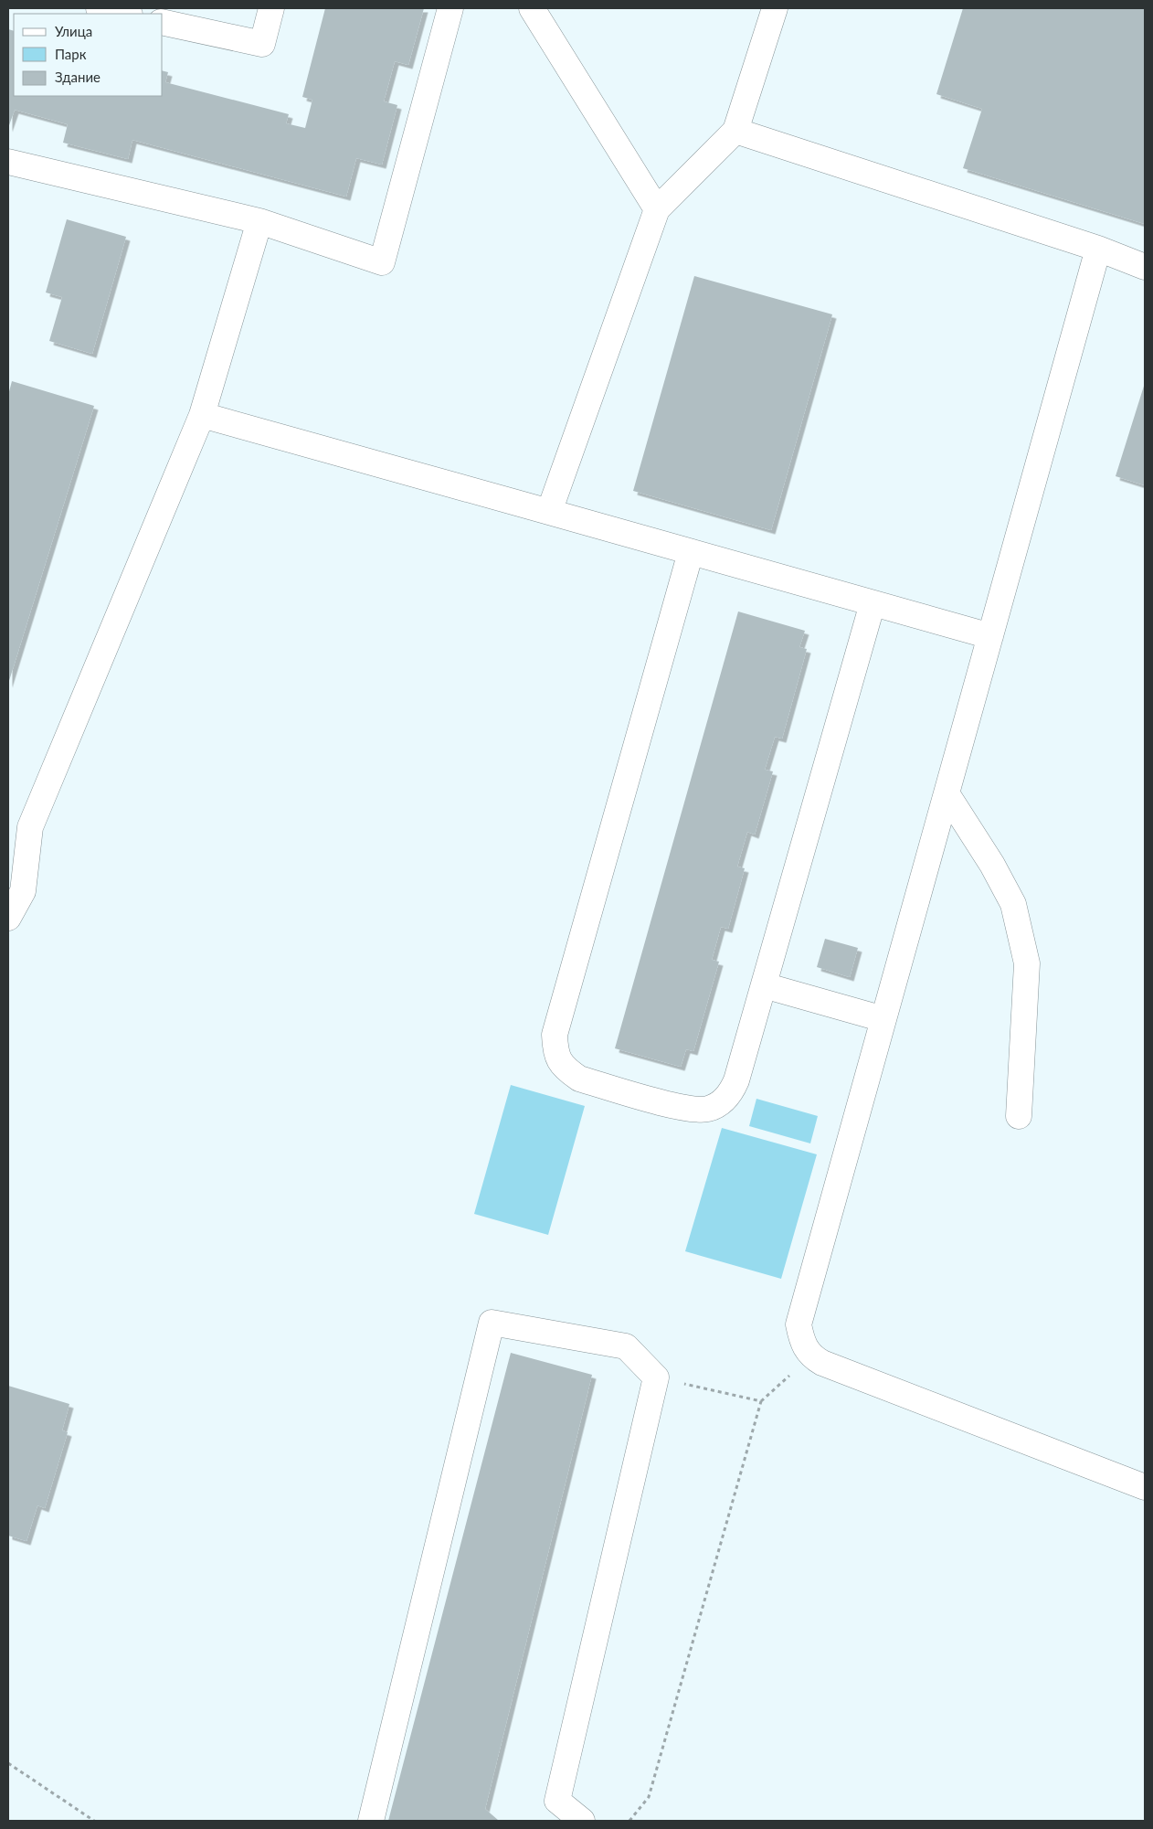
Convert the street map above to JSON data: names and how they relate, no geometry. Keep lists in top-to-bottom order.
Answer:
{
  "legend": ["Улица", "Парк", "Здание"]
}
